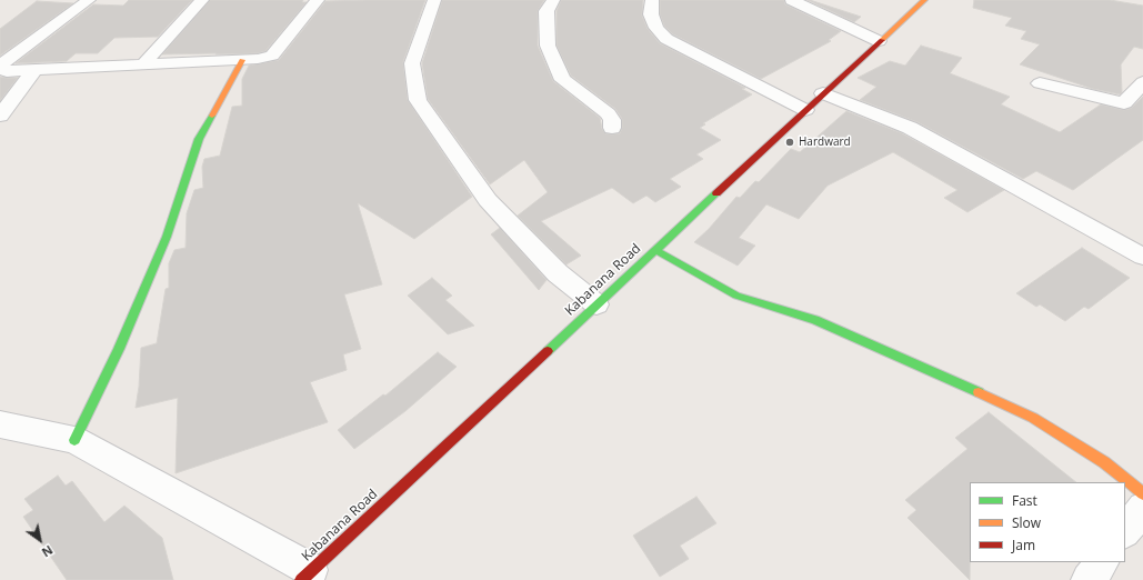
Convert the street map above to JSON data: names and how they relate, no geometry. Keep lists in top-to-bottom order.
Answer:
{
  "streets": {
    "street": ["Kabanana Road"]
  },
  "places": ["Hardward"],
  "legend": ["Fast", "Slow", "Jam"],
  "north": "bottom right"
}
